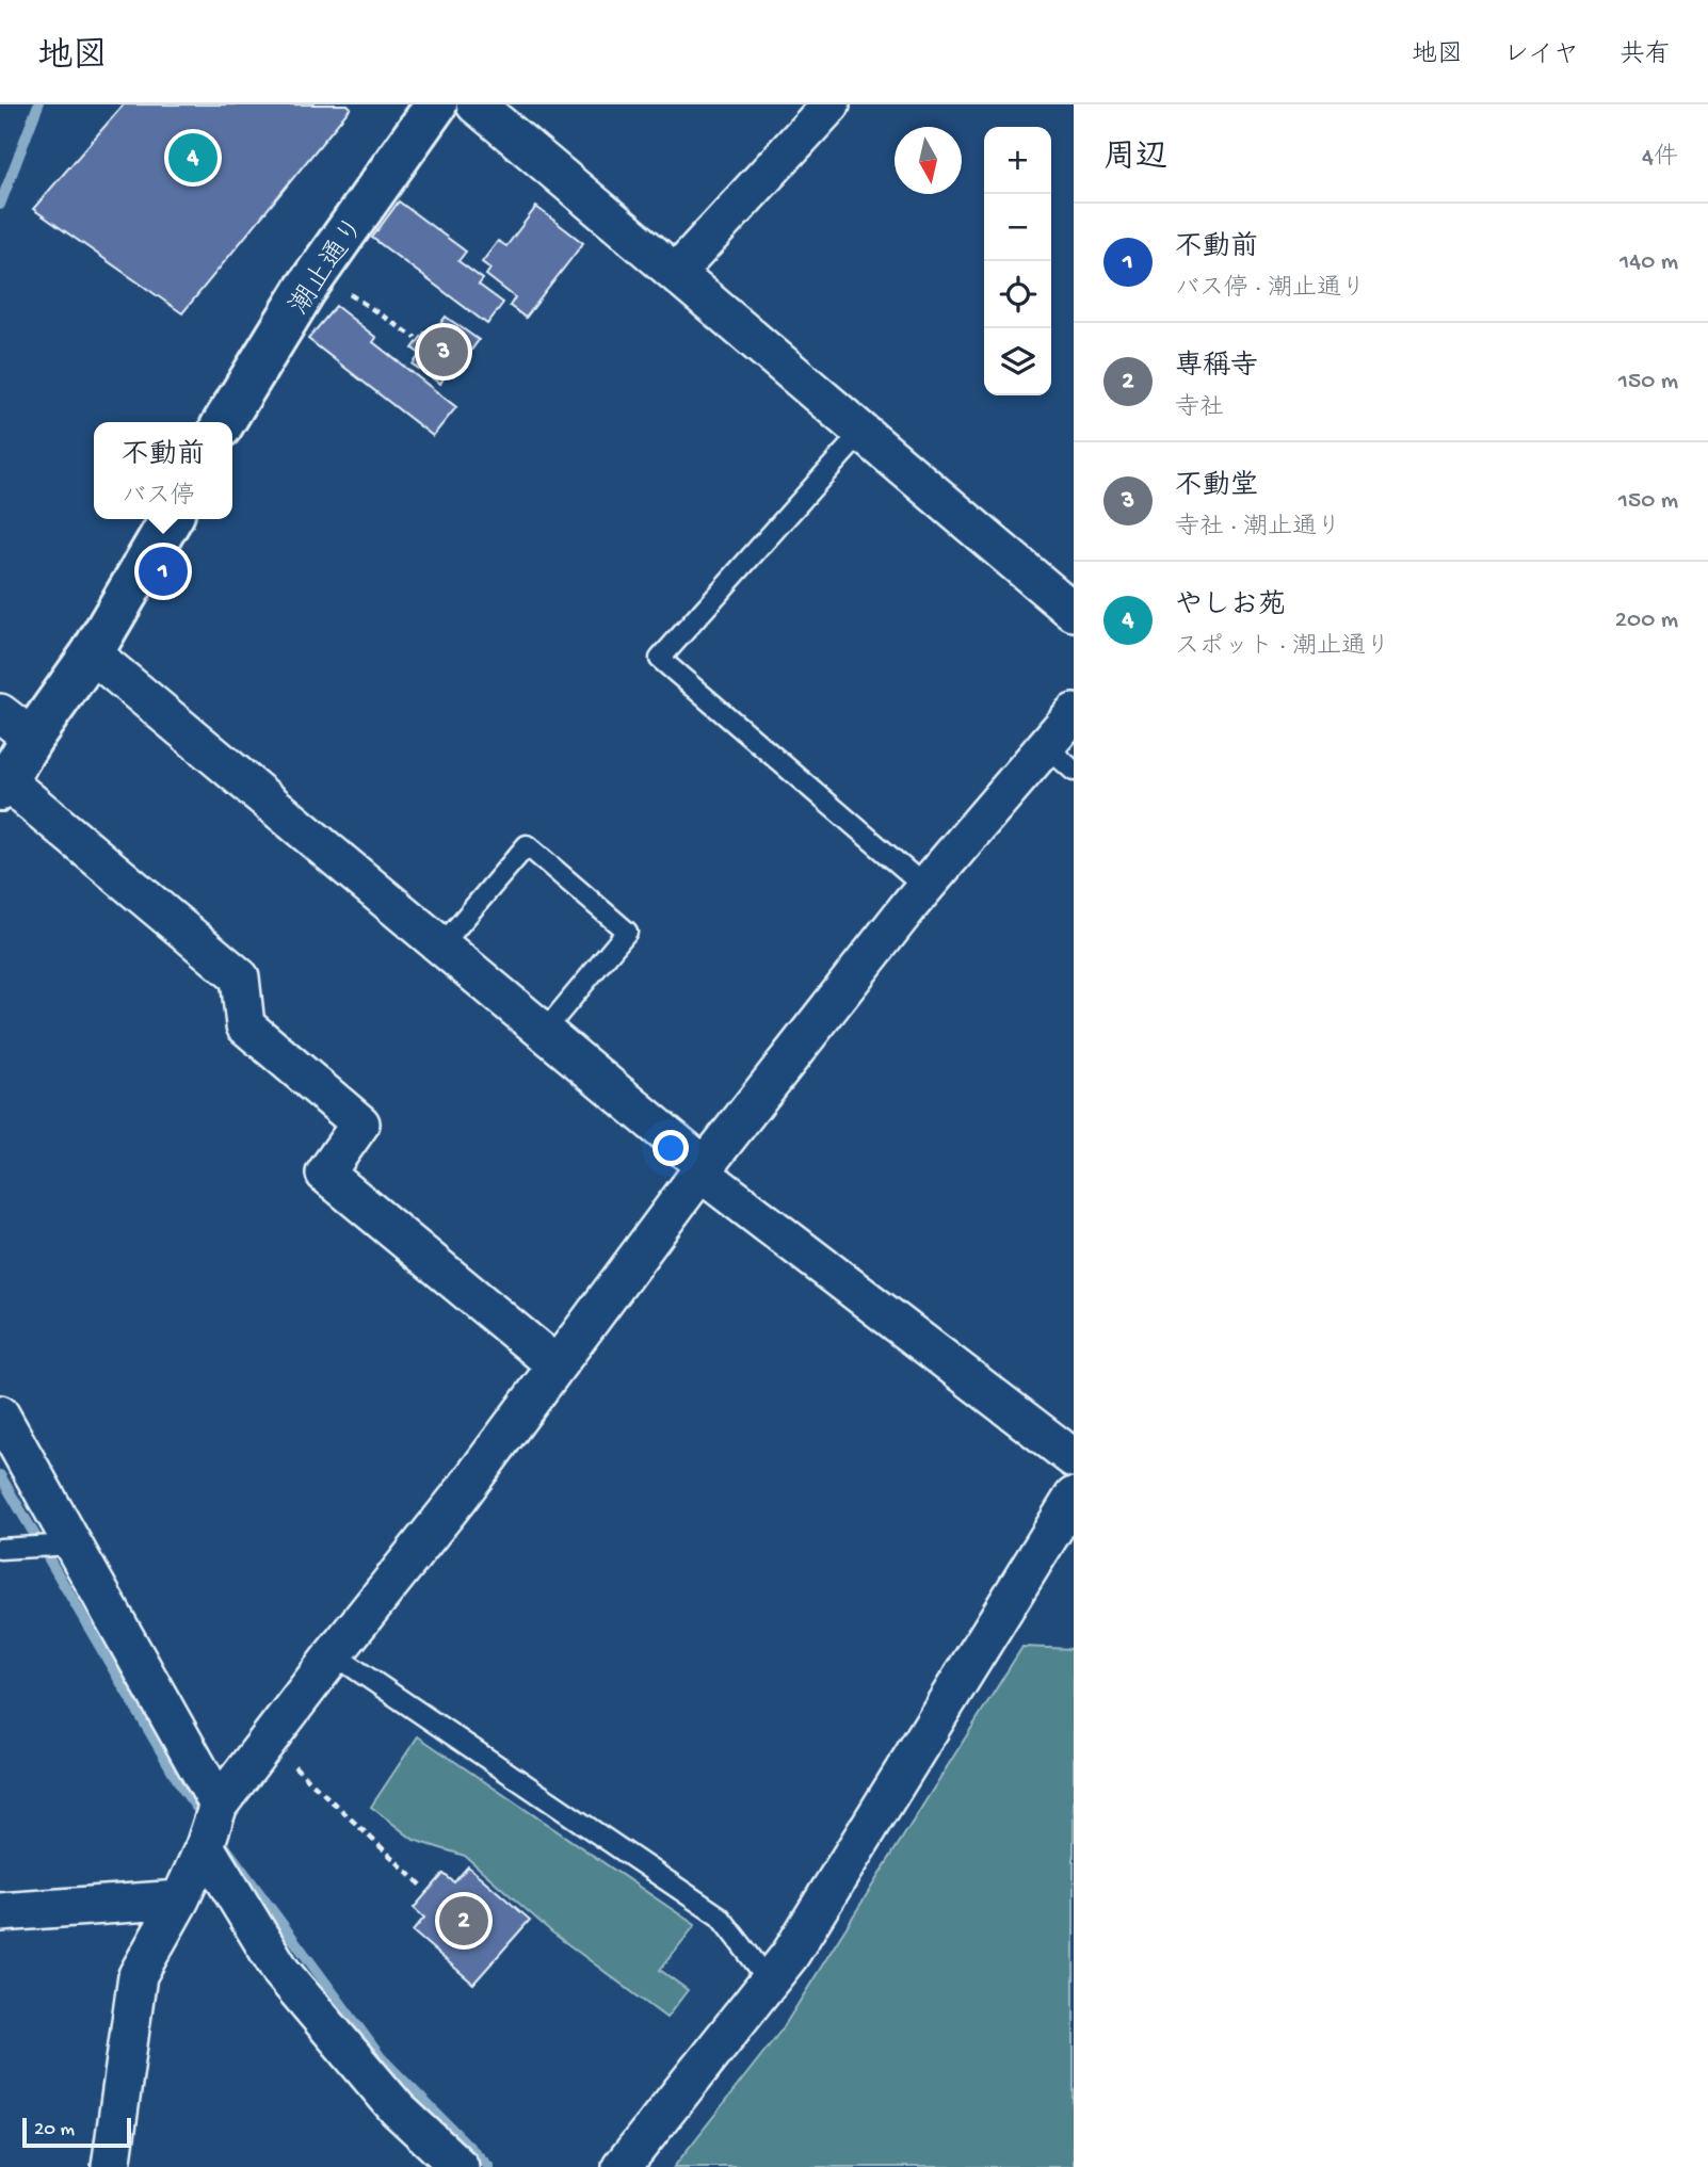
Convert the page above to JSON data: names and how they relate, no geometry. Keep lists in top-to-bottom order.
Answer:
{
  "streets": {
    "street": ["潮止通り"]
  },
  "scale_bar": "20 m",
  "north": "bottom",
  "page": {
    "header": "地図",
    "nav": ["地図", "レイヤ", "共有"],
    "heading": ["周辺", "4件"],
    "map_buttons": ["+", "−"],
    "pins": [
      "4",
      "3",
      "1",
      "2"
    ],
    "list": [
      {
        "mark": "1",
        "name": "不動前",
        "note": "バス停 · 潮止通り",
        "value": "140 m"
      },
      {
        "mark": "2",
        "name": "専稱寺",
        "note": "寺社",
        "value": "150 m"
      },
      {
        "mark": "3",
        "name": "不動堂",
        "note": "寺社 · 潮止通り",
        "value": "150 m"
      },
      {
        "mark": "4",
        "name": "やしお苑",
        "note": "スポット · 潮止通り",
        "value": "200 m"
      }
    ],
    "popup": ["不動前", "バス停"],
    "scale": "20 m"
  }
}
